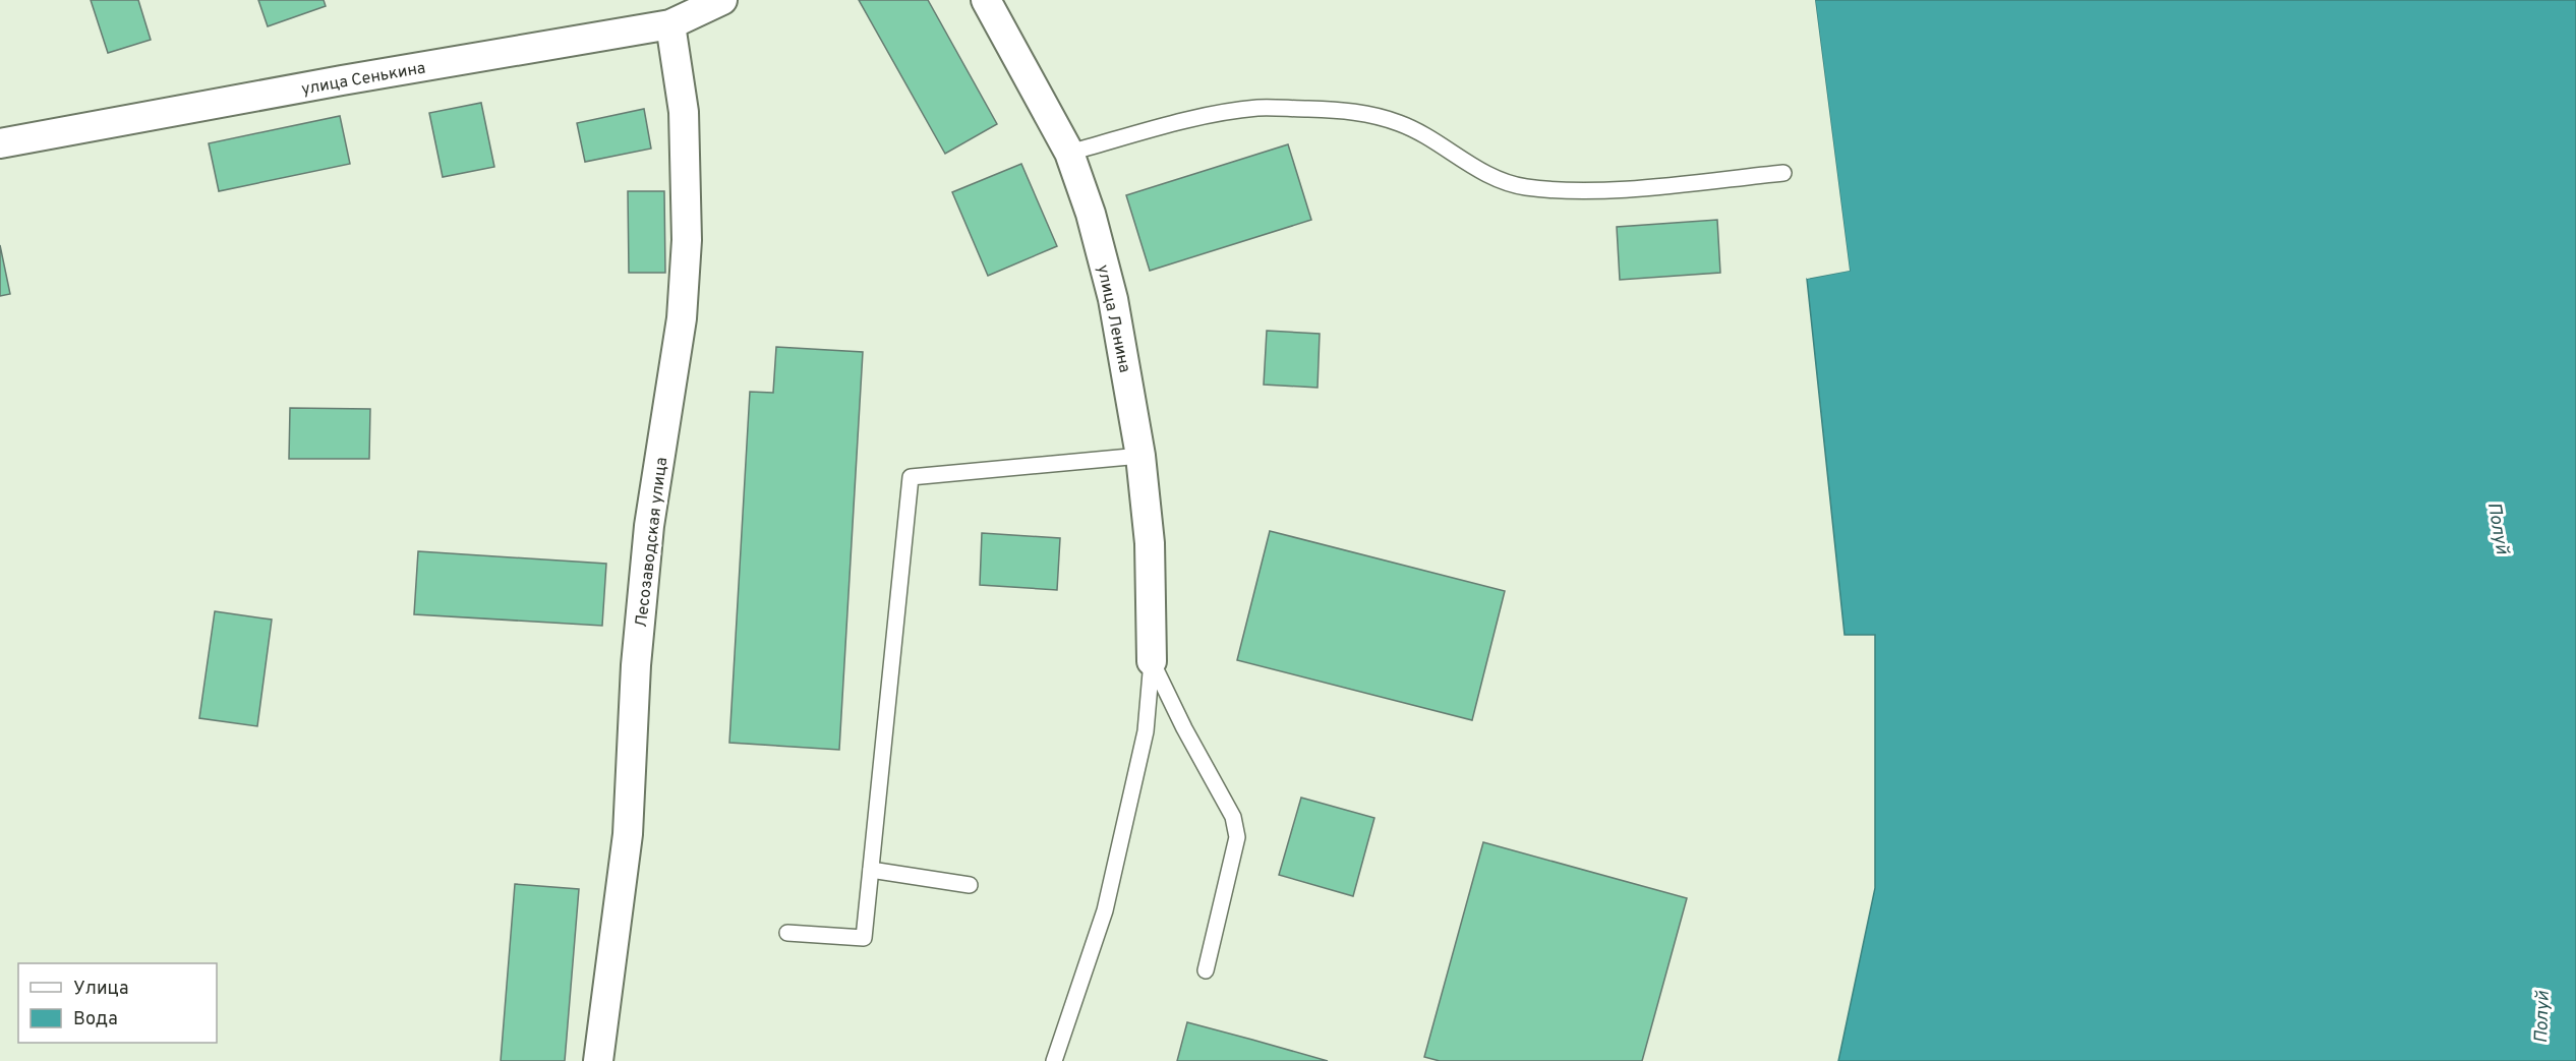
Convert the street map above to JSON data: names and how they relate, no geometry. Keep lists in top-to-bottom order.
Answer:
{
  "streets": {
    "street": ["улица Сенькина", "улица Ленина", "Лесозаводская улица"]
  },
  "crossings": [
    ["улица Сенькина", "Лесозаводская улица"]
  ],
  "water": ["Полуй"],
  "legend": ["Улица", "Вода"]
}
